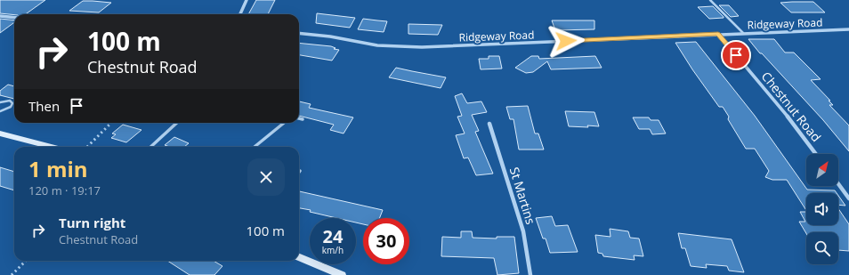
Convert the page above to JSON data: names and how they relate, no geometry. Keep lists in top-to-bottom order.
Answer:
{
  "streets": {
    "street": ["Ridgeway Road", "Chestnut Road", "St Martins"]
  },
  "crossings": [
    ["Ridgeway Road", "Chestnut Road"]
  ],
  "north": "top right",
  "page": {
    "turn": ["100 m", "Chestnut Road"],
    "then": "Then",
    "heading": ["1 min", "120 m · 19:17"],
    "list": [
      {
        "name": "Turn right",
        "note": "Chestnut Road",
        "value": "100 m"
      }
    ],
    "speed": "24 km/h",
    "limit": "30"
  }
}
